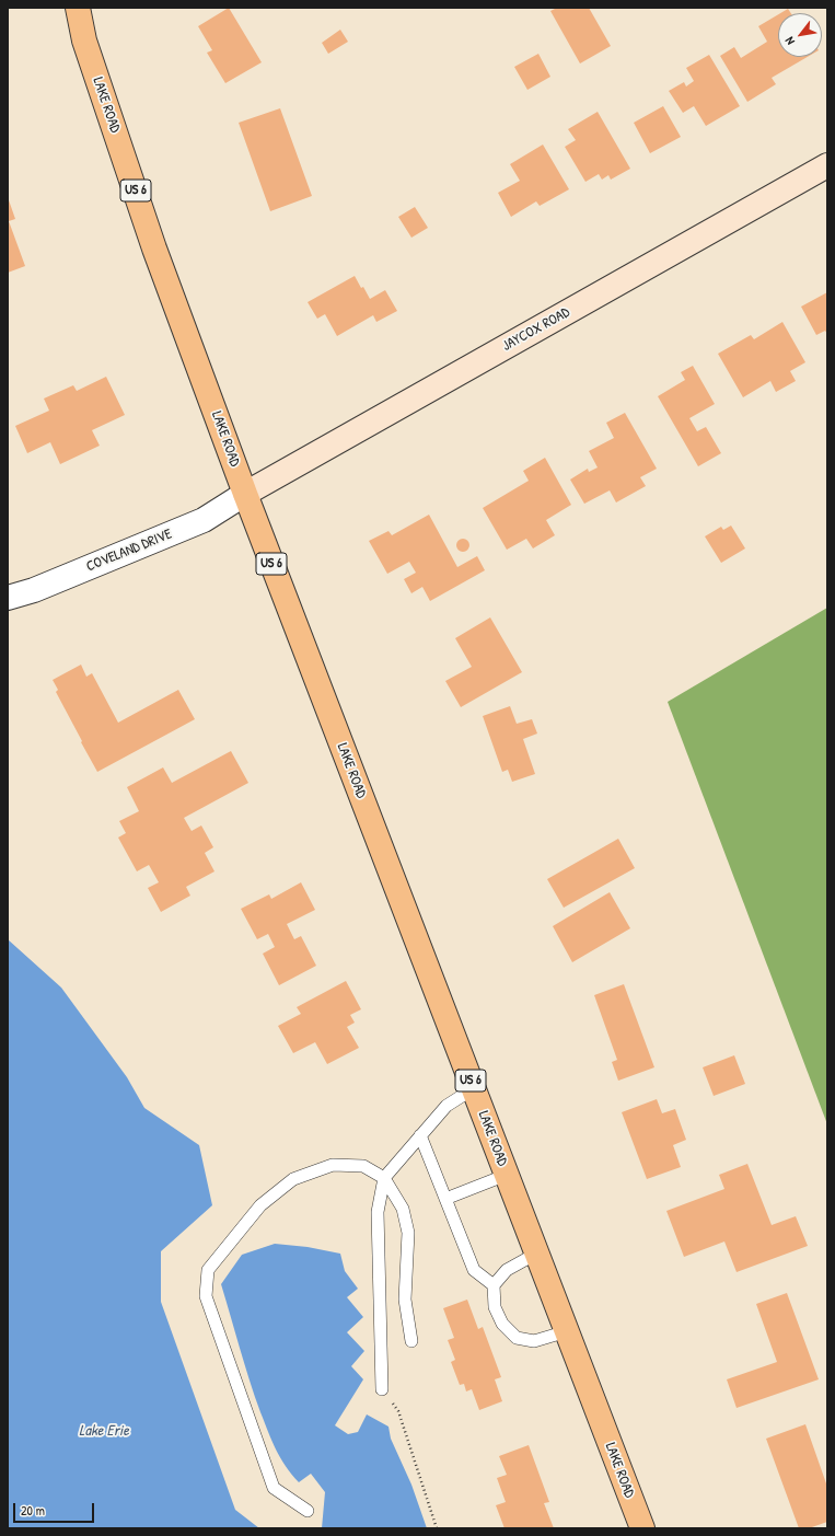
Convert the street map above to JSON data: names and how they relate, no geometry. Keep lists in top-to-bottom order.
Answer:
{
  "streets": {
    "main road": ["LAKE ROAD", "US 6"],
    "street": ["JAYCOX ROAD", "COVELAND DRIVE"]
  },
  "crossings": [
    ["LAKE ROAD", "JAYCOX ROAD"],
    ["LAKE ROAD", "COVELAND DRIVE"],
    ["JAYCOX ROAD", "COVELAND DRIVE"]
  ],
  "water": ["Lake Erie"],
  "scale_bar": "20 m",
  "north": "bottom left"
}
